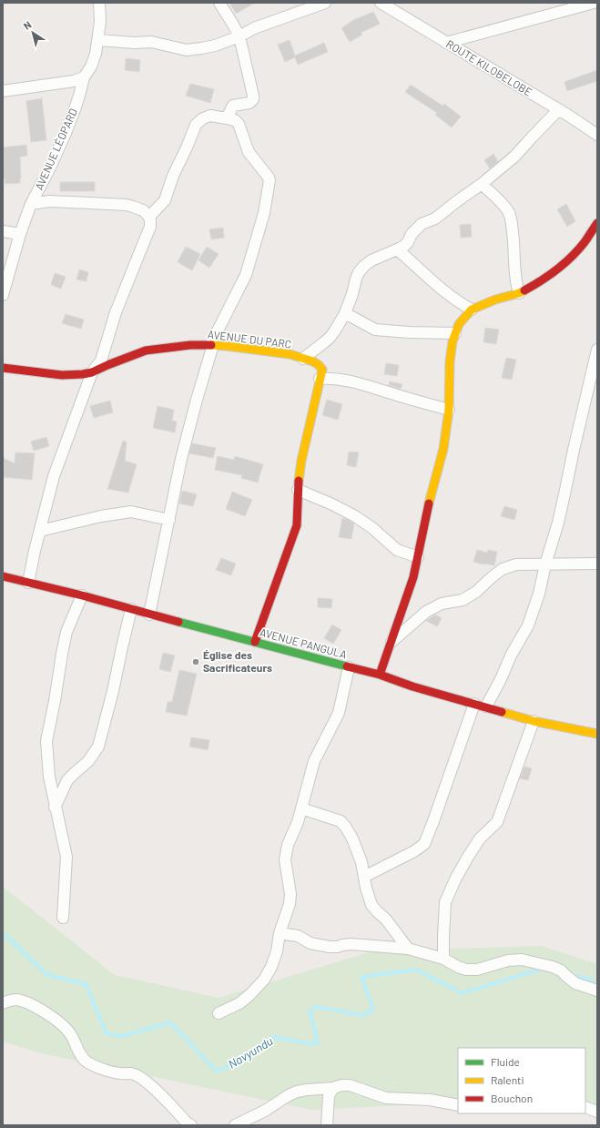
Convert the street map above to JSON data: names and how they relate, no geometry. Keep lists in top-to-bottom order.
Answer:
{
  "streets": {
    "street": [
      "ROUTE KILOBELOBE",
      "AVENUE LÉOPARD",
      "AVENUE DU PARC",
      "AVENUE PANGULA"
    ]
  },
  "crossings": [
    ["AVENUE DU PARC", "AVENUE PANGULA"]
  ],
  "water": ["Navyundu"],
  "places": ["Église des Sacrificateurs"],
  "legend": ["Fluide", "Ralenti", "Bouchon"],
  "north": "top left"
}
